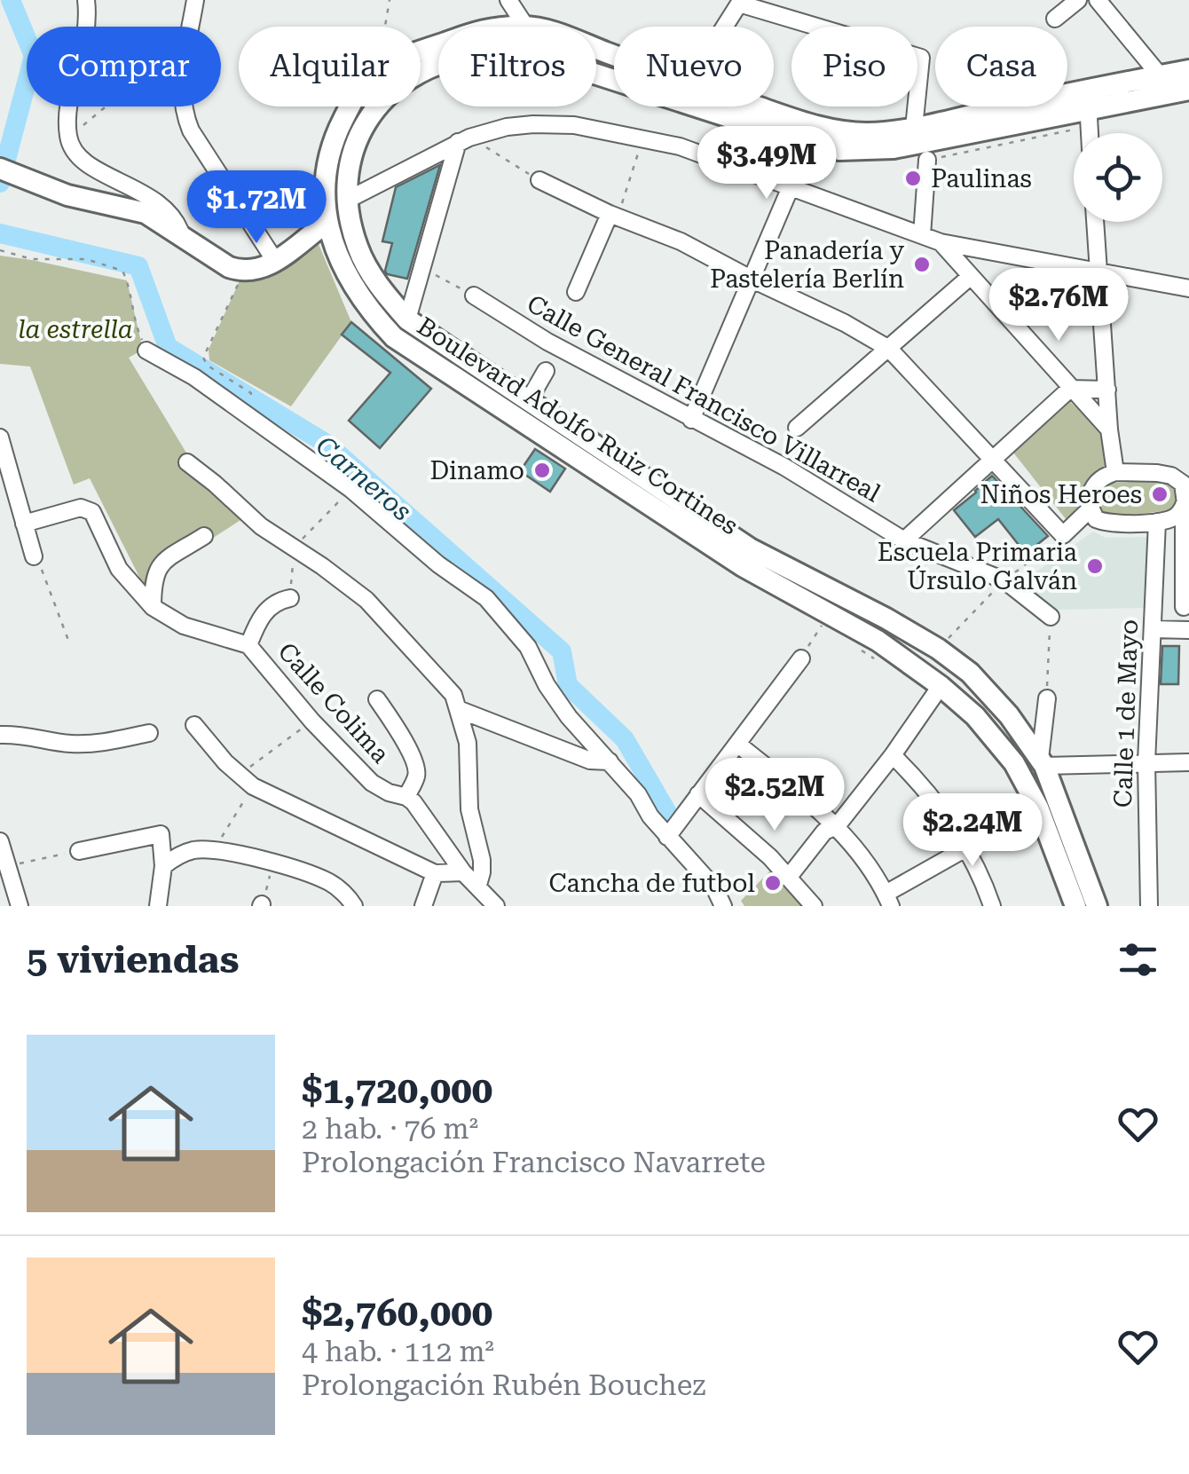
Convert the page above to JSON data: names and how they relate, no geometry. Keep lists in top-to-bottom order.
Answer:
{
  "streets": {
    "main road": ["Boulevard Adolfo Ruiz Cortines"],
    "street": ["Calle General Francisco Villarreal", "Calle Colima", "Calle 1 de Mayo"]
  },
  "water": ["Carneros"],
  "parks": ["la estrella"],
  "places": [
    "Paulinas",
    "Panadería y Pastelería Berlín",
    "Dinamo",
    "Niños Heroes",
    "Escuela Primaria Úrsulo Galván",
    "Cancha de futbol"
  ],
  "page": {
    "chip": [
      "Comprar",
      "Alquilar",
      "Filtros",
      "Nuevo",
      "Piso",
      "Casa"
    ],
    "price": [
      "$3.49M",
      "$1.72M",
      "$2.76M",
      "$2.52M",
      "$2.24M"
    ],
    "heading": "5 viviendas",
    "list": [
      {
        "name": "$1,720,000",
        "note": "2 hab. · 76 m² · Prolongación Francisco Navarrete"
      },
      {
        "name": "$2,760,000",
        "note": "4 hab. · 112 m² · Prolongación Rubén Bouchez"
      }
    ]
  }
}
